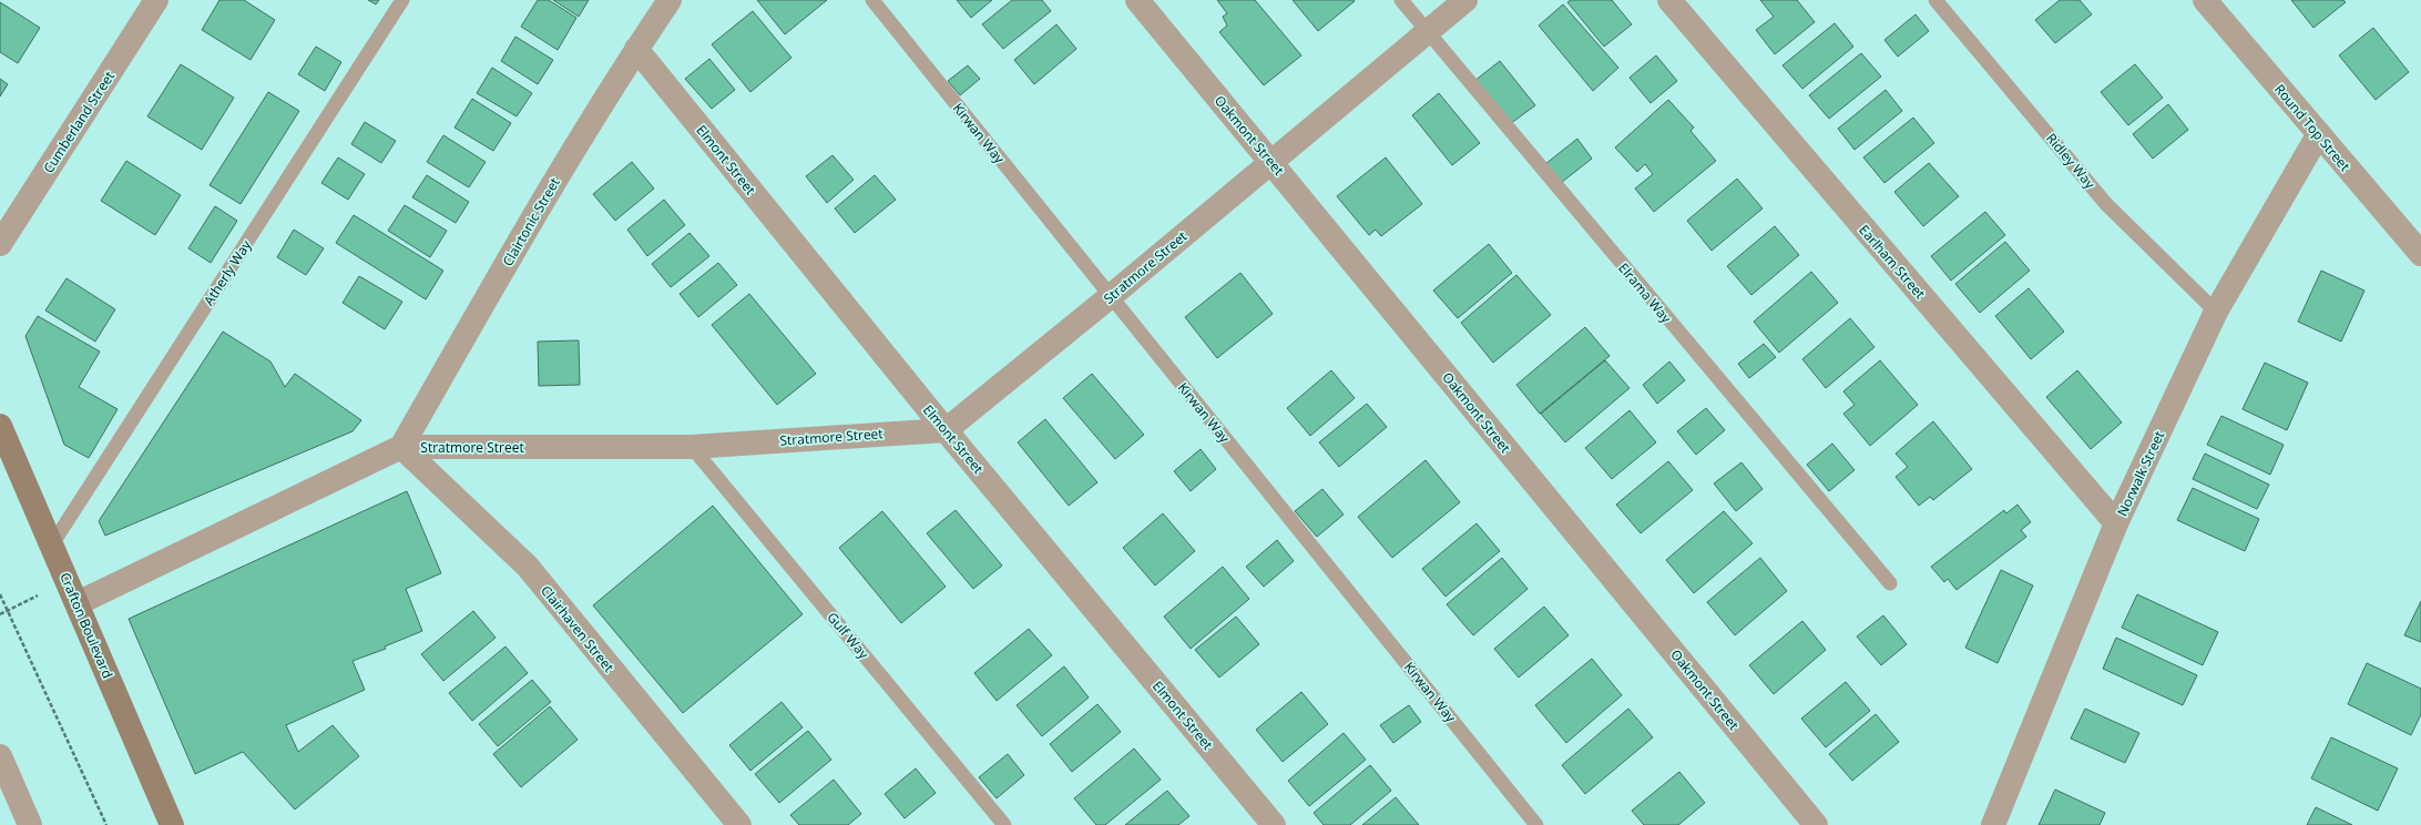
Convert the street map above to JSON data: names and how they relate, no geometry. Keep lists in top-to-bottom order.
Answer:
{
  "streets": {
    "main road": ["Crafton Boulevard"],
    "street": [
      "Cumberland Street",
      "Round Top Street",
      "Oakmont Street",
      "Elmont Street",
      "Clairtonic Street",
      "Earlham Street",
      "Stratmore Street",
      "Norwalk Street",
      "Clairhaven Street"
    ],
    "lane": [
      "Kirwan Way",
      "Ridley Way",
      "Atherly Way",
      "Elrama Way",
      "Gulf Way"
    ]
  },
  "crossings": [
    ["Round Top Street", "Norwalk Street"],
    ["Kirwan Way", "Stratmore Street"],
    ["Oakmont Street", "Stratmore Street"],
    ["Elmont Street", "Clairtonic Street"],
    ["Elmont Street", "Stratmore Street"],
    ["Ridley Way", "Norwalk Street"],
    ["Clairtonic Street", "Stratmore Street"],
    ["Clairtonic Street", "Clairhaven Street"],
    ["Earlham Street", "Norwalk Street"],
    ["Stratmore Street", "Elrama Way"],
    ["Stratmore Street", "Crafton Boulevard"],
    ["Stratmore Street", "Clairhaven Street"],
    ["Stratmore Street", "Gulf Way"],
    ["Atherly Way", "Crafton Boulevard"]
  ]
}
